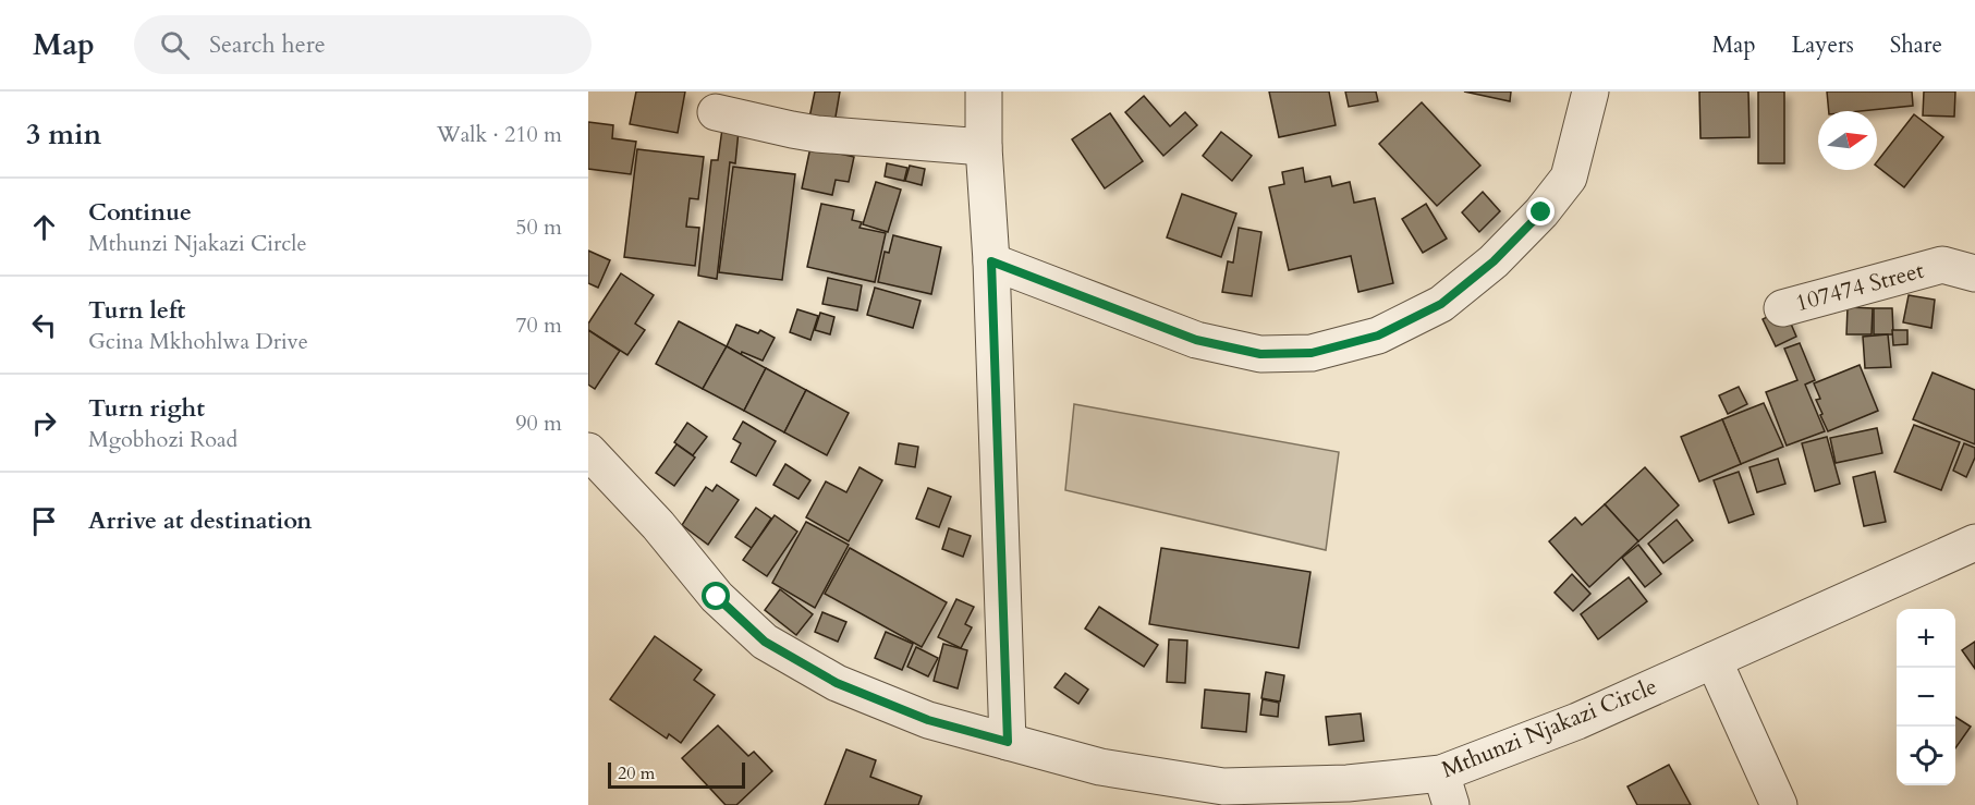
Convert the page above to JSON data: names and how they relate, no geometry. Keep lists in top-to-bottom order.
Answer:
{
  "streets": {
    "street": ["107474 Street", "Mthunzi Njakazi Circle"]
  },
  "scale_bar": "20 m",
  "north": "right",
  "page": {
    "header": "Map",
    "search": "Search here",
    "nav": ["Map", "Layers", "Share"],
    "heading": ["3 min", "Walk · 210 m"],
    "list": [
      ["Continue", "Mthunzi Njakazi Circle", "50 m"],
      ["Turn left", "Gcina Mkhohlwa Drive", "70 m"],
      ["Turn right", "Mgobhozi Road", "90 m"],
      "Arrive at destination"
    ],
    "map_buttons": ["+", "−"],
    "scale": "20 m"
  }
}
